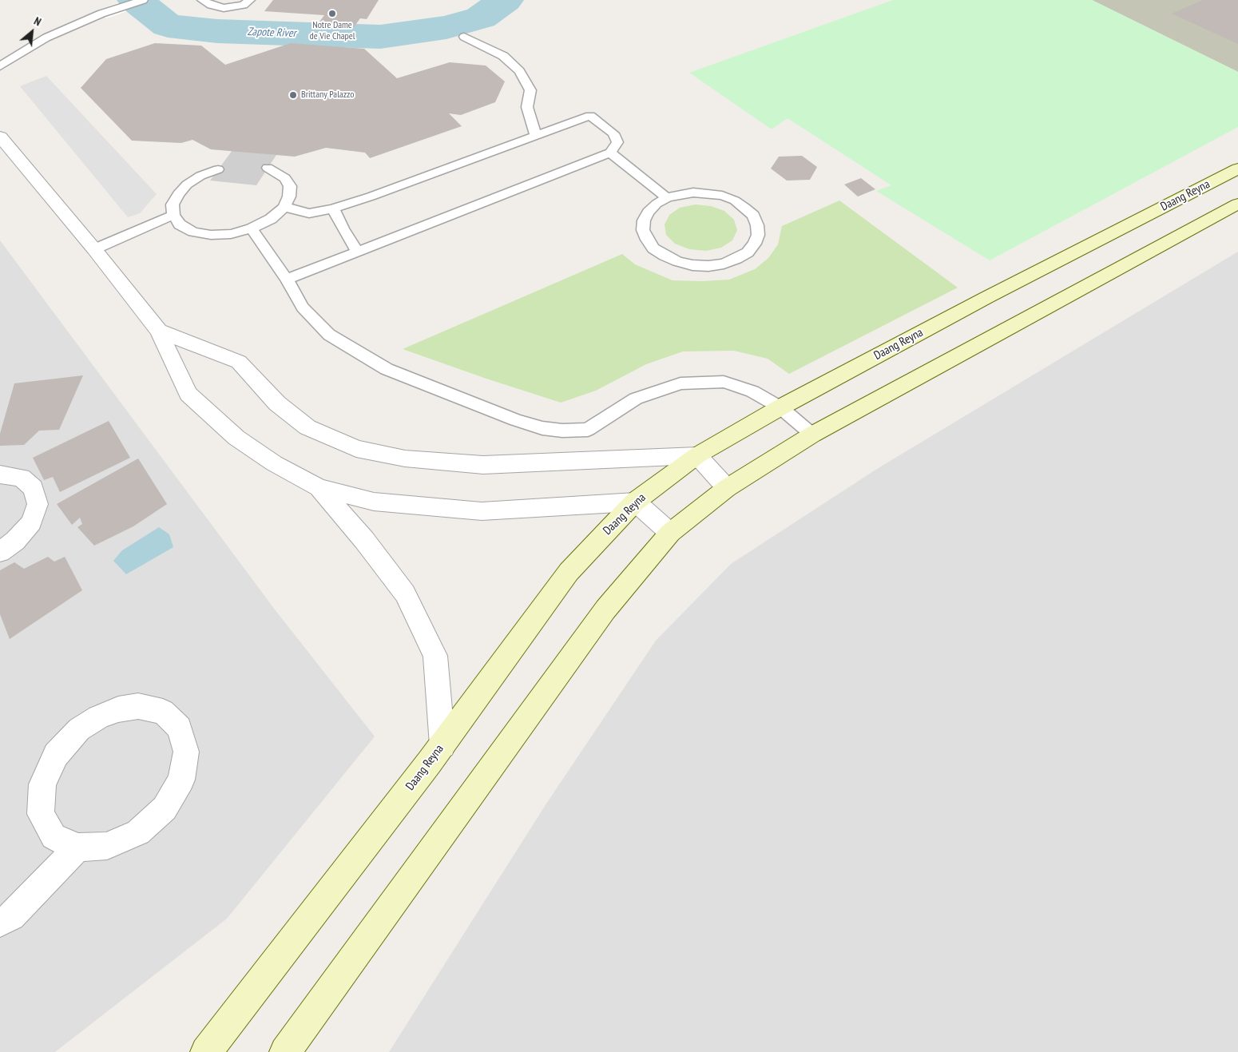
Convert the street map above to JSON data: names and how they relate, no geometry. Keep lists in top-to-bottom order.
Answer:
{
  "streets": {
    "main road": ["Daang Reyna"]
  },
  "water": ["Zapote River"],
  "places": ["Notre Dame de Vie Chapel", "Brittany Palazzo"],
  "north": "top right"
}
